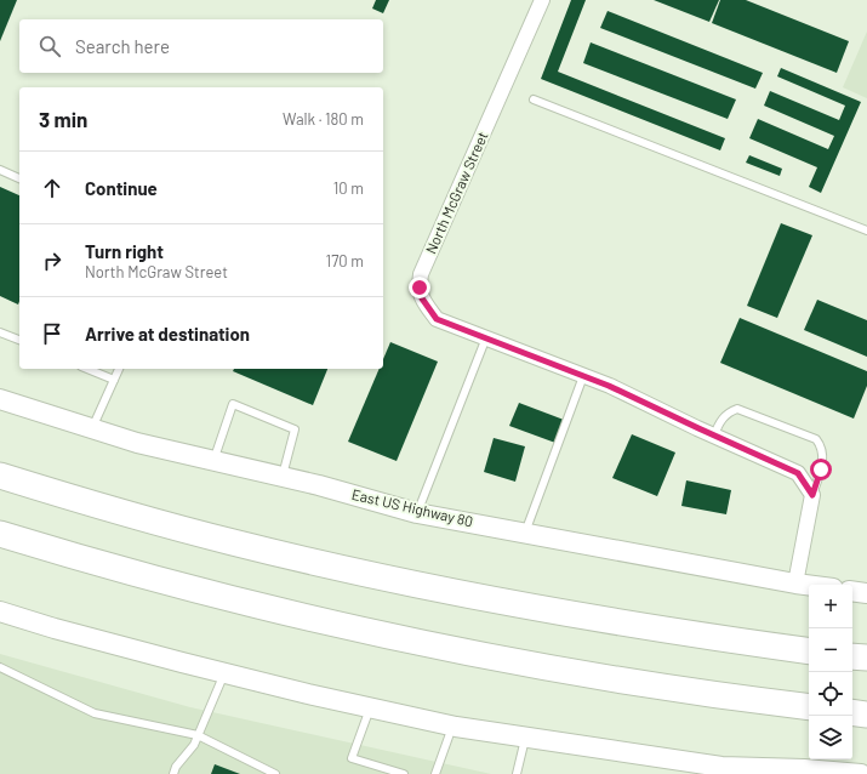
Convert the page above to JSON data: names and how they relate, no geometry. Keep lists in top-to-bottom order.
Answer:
{
  "streets": {
    "main road": ["East US Highway 80"],
    "street": ["North McGraw Street"]
  },
  "page": {
    "search": "Search here",
    "heading": ["3 min", "Walk · 180 m"],
    "list": [
      ["Continue", "10 m"],
      ["Turn right", "North McGraw Street", "170 m"],
      "Arrive at destination"
    ],
    "map_buttons": ["+", "−"]
  }
}
